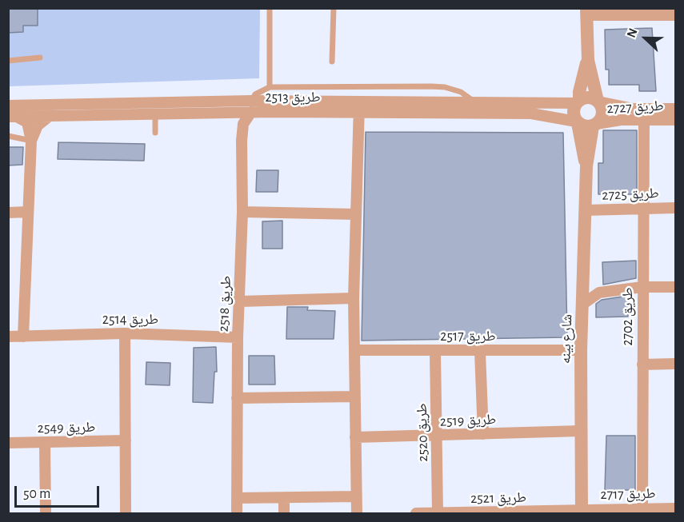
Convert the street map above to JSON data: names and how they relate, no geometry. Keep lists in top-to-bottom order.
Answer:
{
  "streets": {
    "street": [
      "طريق 2513",
      "طريق 2727",
      "طريق 2725",
      "طريق 2518",
      "طريق 2702",
      "طريق 2514",
      "طريق 2517",
      "شارع بينه",
      "طريق 2519",
      "طريق 2549",
      "طريق 2520",
      "طريق 2717",
      "طريق 2521"
    ]
  },
  "crossings": [
    ["طريق 2513", "طريق 2727"],
    ["طريق 2513", "طريق 2518"],
    ["طريق 2513", "شارع بينه"],
    ["طريق 2727", "طريق 2702"],
    ["طريق 2727", "شارع بينه"],
    ["طريق 2725", "طريق 2702"],
    ["طريق 2725", "شارع بينه"],
    ["طريق 2518", "طريق 2514"],
    ["طريق 2702", "طريق 2717"],
    ["طريق 2517", "شارع بينه"],
    ["طريق 2517", "طريق 2520"],
    ["شارع بينه", "طريق 2519"],
    ["شارع بينه", "طريق 2717"],
    ["شارع بينه", "طريق 2521"],
    ["طريق 2519", "طريق 2520"],
    ["طريق 2520", "طريق 2521"],
    ["طريق 2717", "طريق 2521"]
  ],
  "scale_bar": "50 m",
  "north": "left"
}
